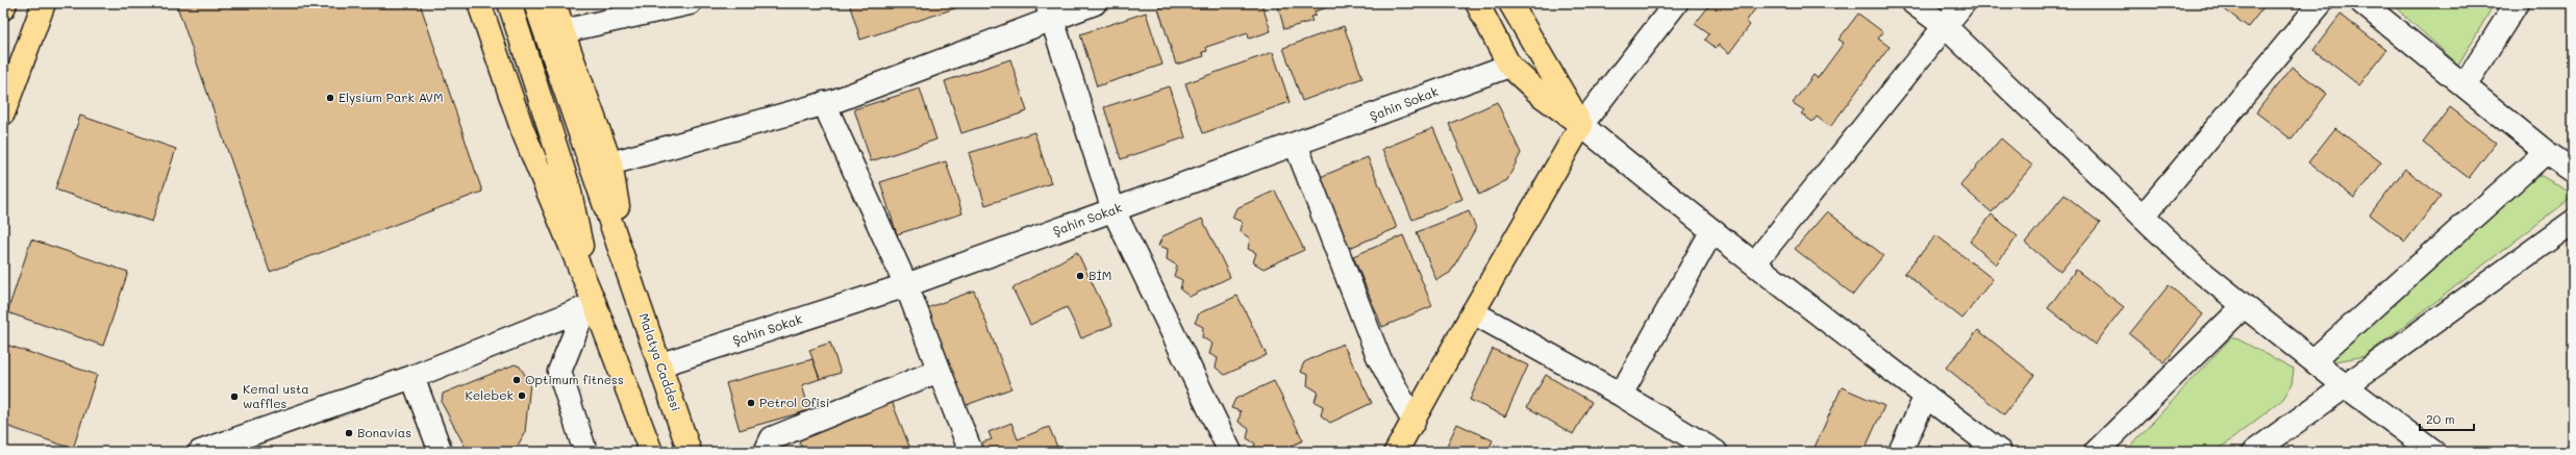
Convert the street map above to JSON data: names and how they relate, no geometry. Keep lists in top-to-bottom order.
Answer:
{
  "streets": {
    "main road": ["Malatya Caddesi"],
    "street": ["Şahin Sokak"]
  },
  "crossings": [
    ["Şahin Sokak", "Malatya Caddesi"]
  ],
  "places": [
    "Elysium Park AVM",
    "BİM",
    "Optimum fitness",
    "Kelebek",
    "Kemal usta waffles",
    "Petrol Ofisi",
    "Bonavias"
  ],
  "scale_bar": "20 m"
}
